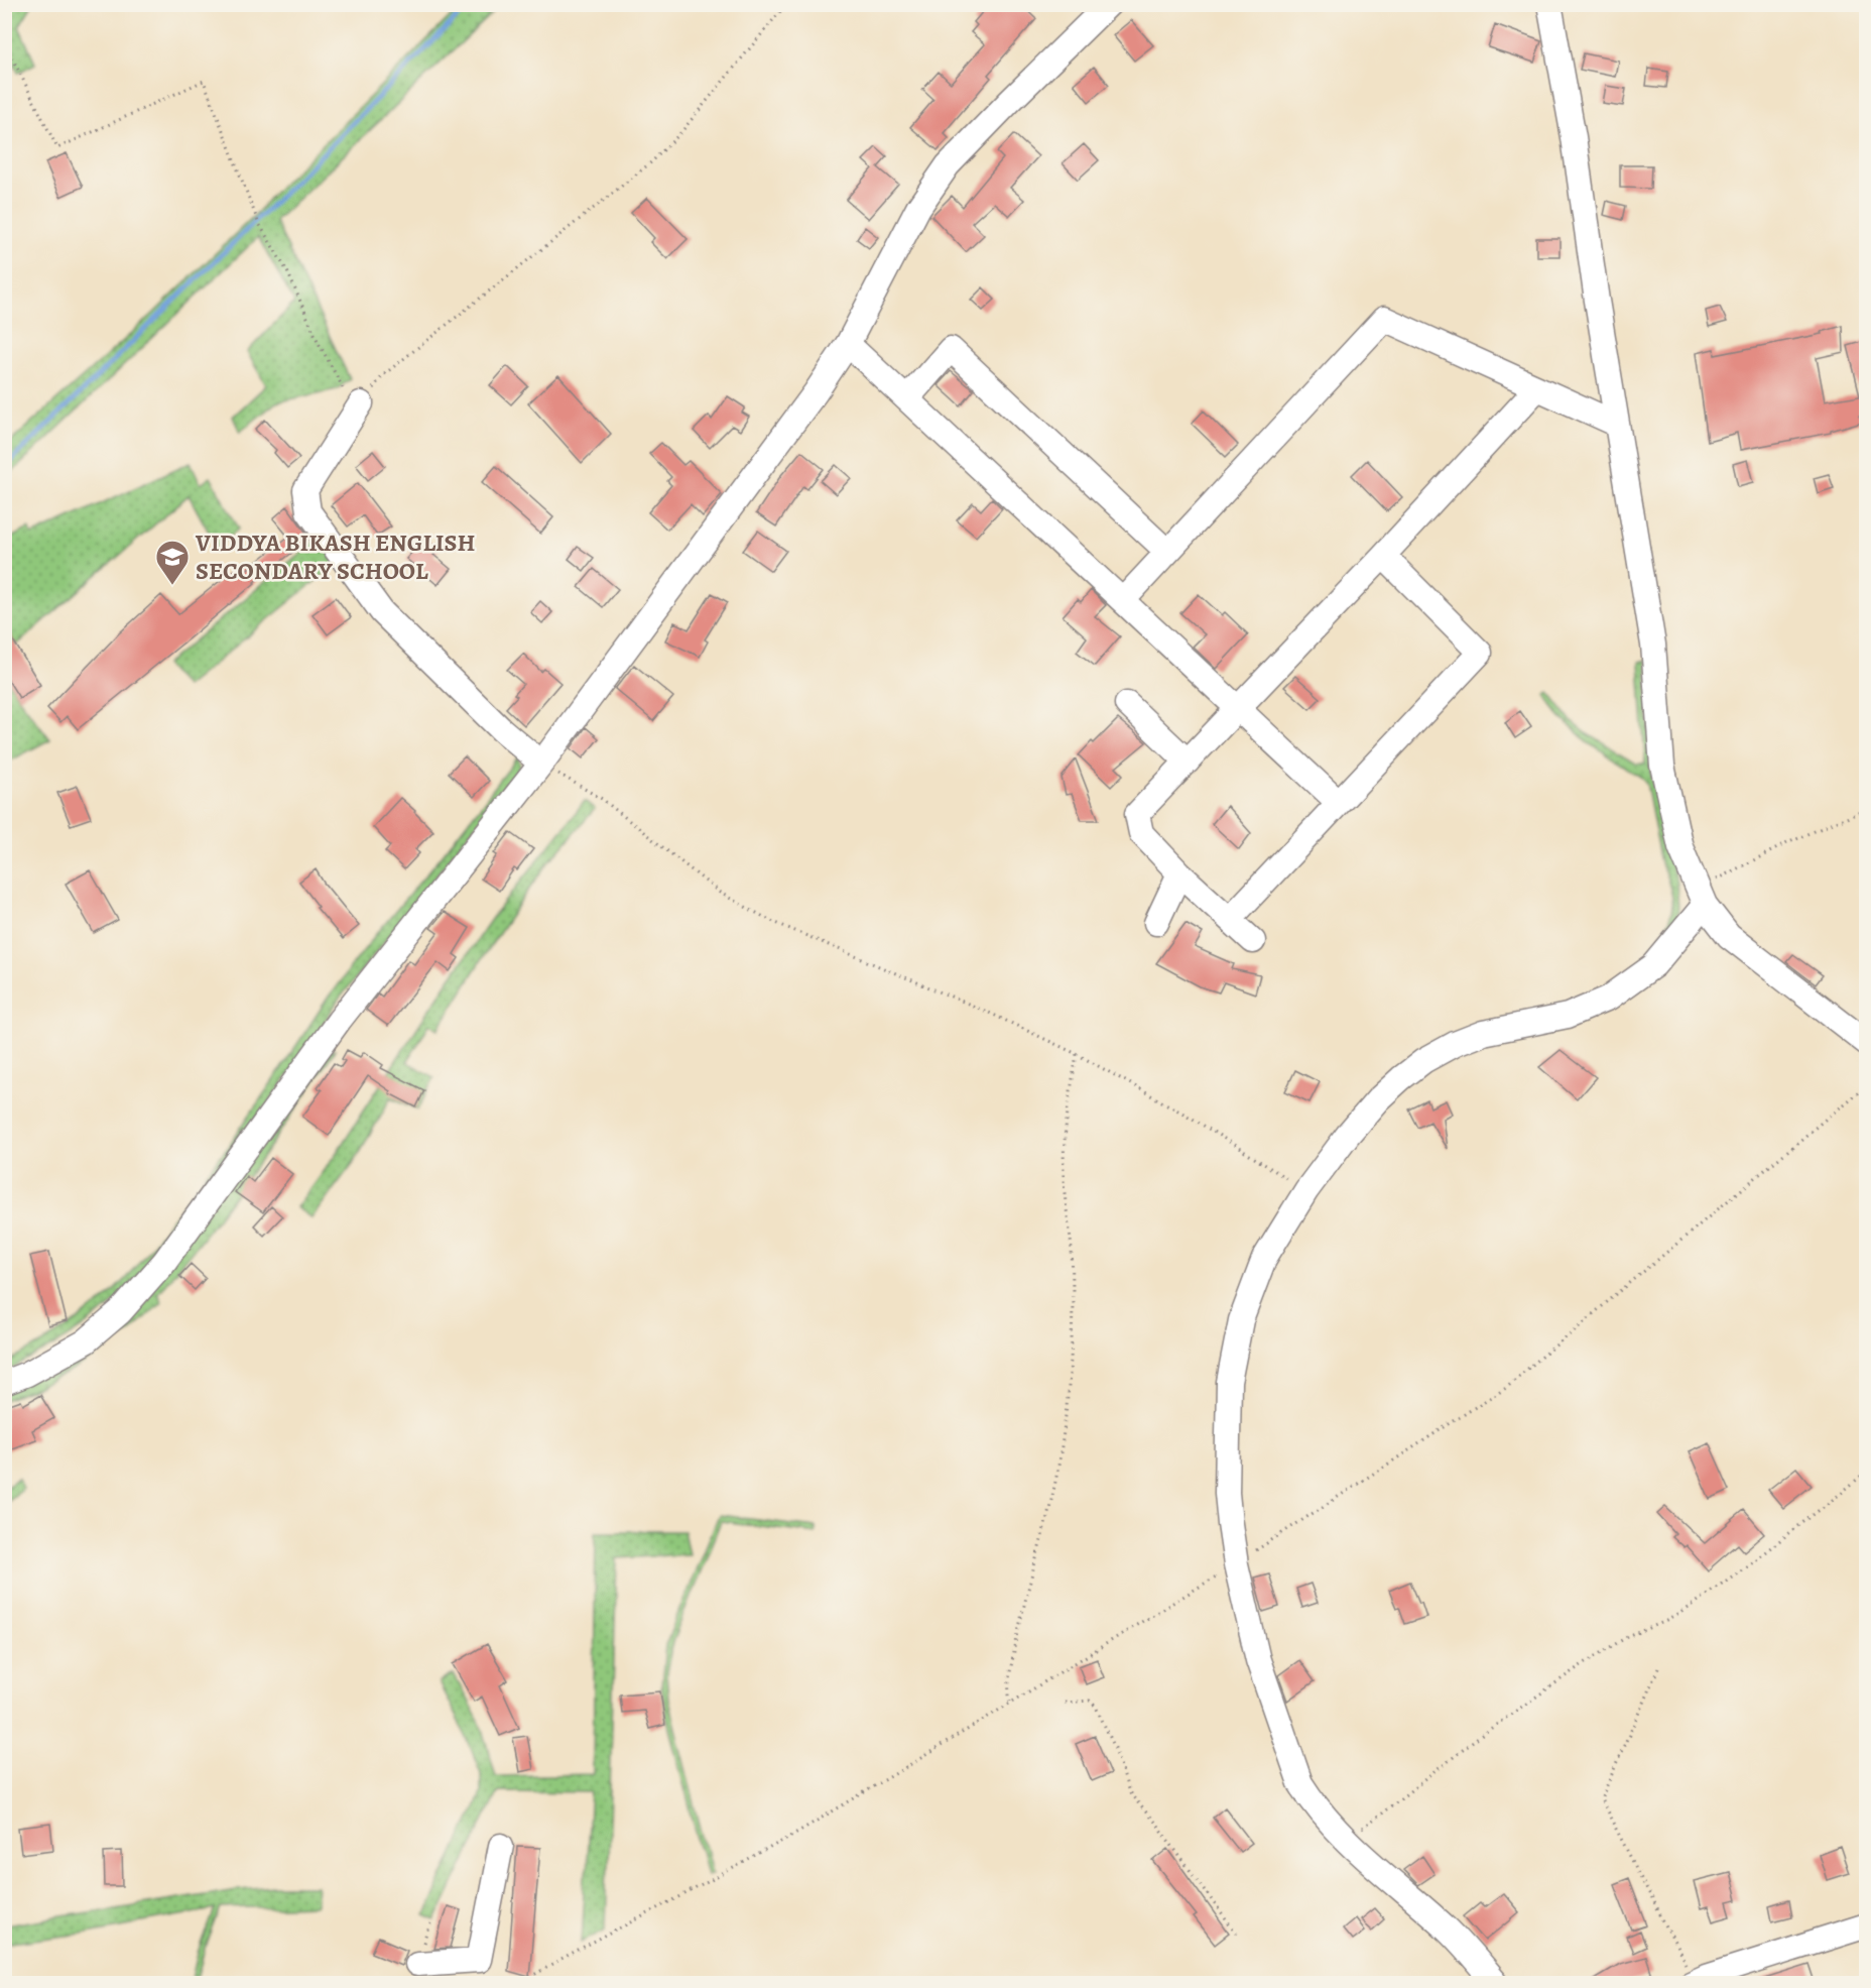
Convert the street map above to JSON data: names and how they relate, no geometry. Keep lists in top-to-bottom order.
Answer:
{
  "places": {
    "school or university": ["VIDDYA BIKASH ENGLISH SECONDARY SCHOOL"]
  }
}
